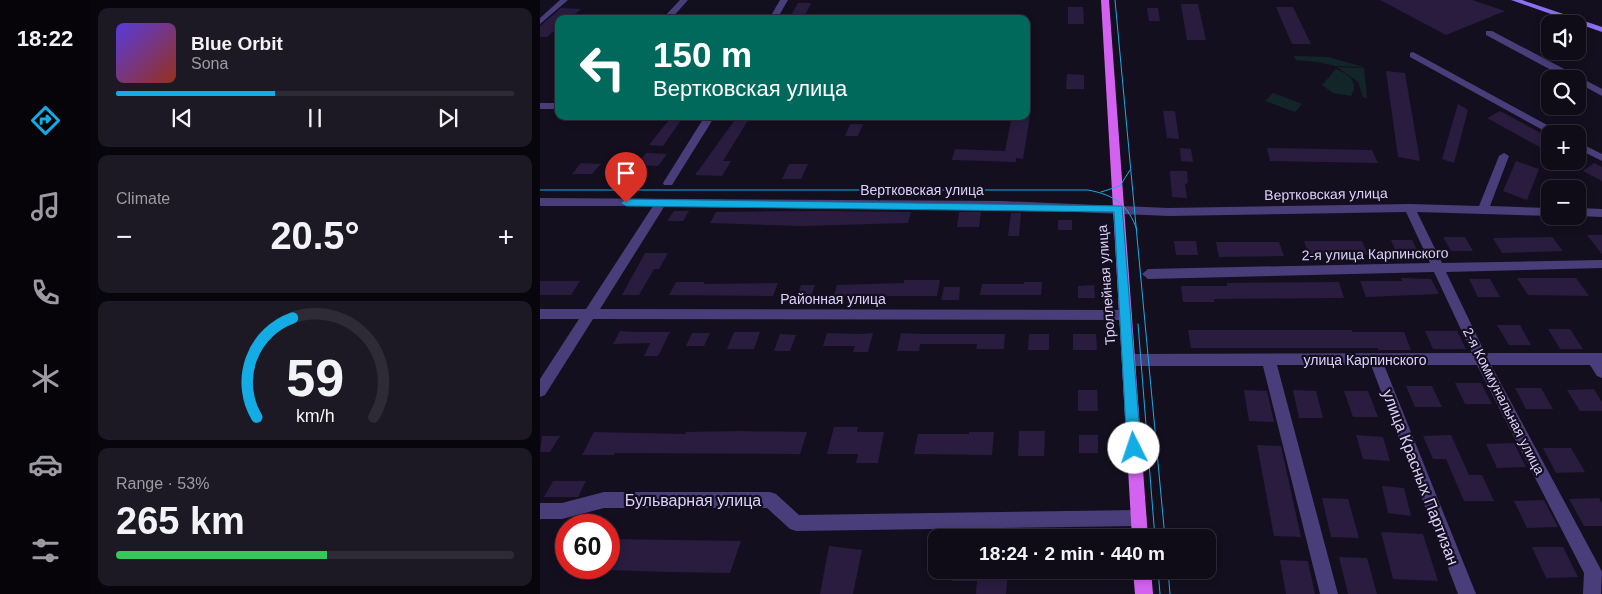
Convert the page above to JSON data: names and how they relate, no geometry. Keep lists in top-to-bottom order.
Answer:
{
  "streets": {
    "main road": ["Троллейная улица"],
    "street": [
      "Вертковская улица",
      "2-я улица Карпинского",
      "Районная улица",
      "улица Карпинского",
      "2-я Коммунальная улица",
      "улица Красных Партизан",
      "Бульварная улица"
    ]
  },
  "crossings": [
    ["Вертковская улица", "Троллейная улица"],
    ["Вертковская улица", "2-я Коммунальная улица"],
    ["2-я улица Карпинского", "2-я Коммунальная улица"],
    ["Троллейная улица", "Районная улица"],
    ["Троллейная улица", "улица Карпинского"],
    ["Троллейная улица", "Бульварная улица"],
    ["улица Карпинского", "2-я Коммунальная улица"],
    ["улица Карпинского", "улица Красных Партизан"]
  ],
  "page": {
    "tabs": "18:22",
    "map_buttons": ["+", "−"],
    "turn": ["150 m", "Вертковская улица"],
    "song": ["Blue Orbit", "Sona"],
    "tile": [
      "Climate",
      ["Range · 53%", "265 km"]
    ],
    "heat": ["−", "20.5°", "+"],
    "limit": "60",
    "trip": "18:24 · 2 min · 440 m",
    "gauge": ["59", "km/h"]
  }
}
